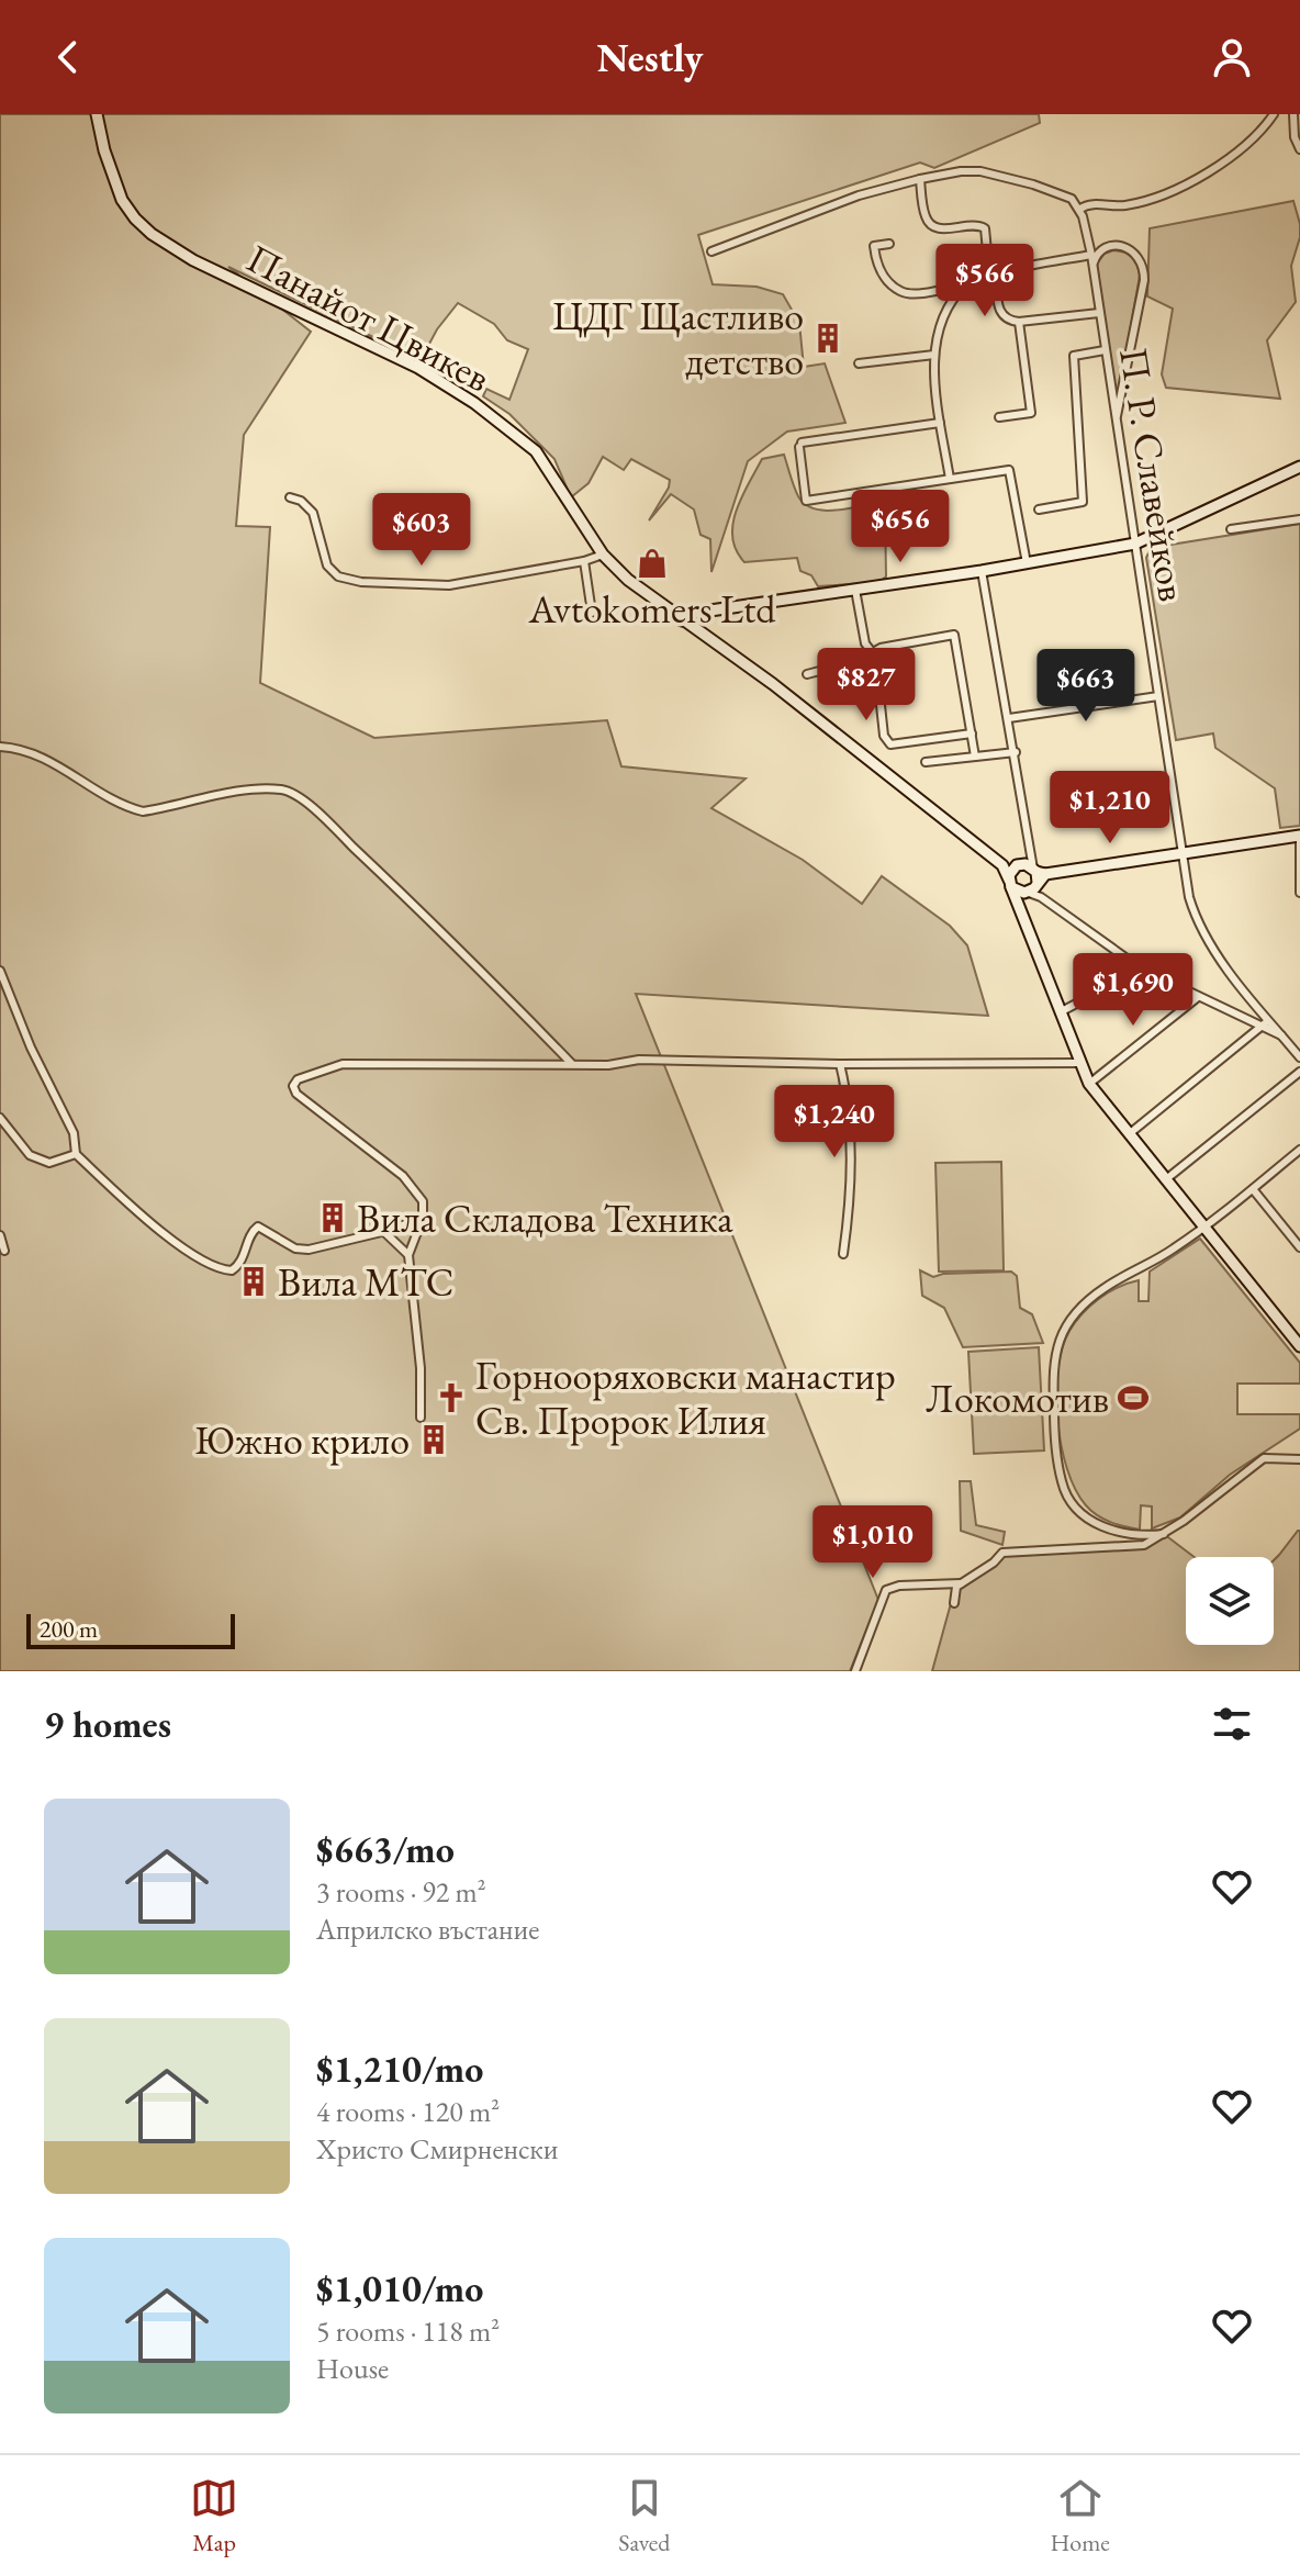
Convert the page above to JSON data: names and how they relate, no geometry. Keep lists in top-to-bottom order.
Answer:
{
  "streets": {
    "street": ["Панайот Цвикев", "П. Р. Славейков"]
  },
  "places": {
    "building": [
      "ЦДГ Щастливо детство",
      "Вила Складова Техника",
      "Вила МТС",
      "Южно крило"
    ],
    "shop": ["Avtokomers Ltd"],
    "church": ["Горнооряховски манастир Св. Пророк Илия"],
    "sports": ["Локомотив"]
  },
  "scale_bar": "200 m",
  "page": {
    "header": "Nestly",
    "price": [
      "$566",
      "$656",
      "$603",
      "$827",
      "$663",
      "$1,210",
      "$1,690",
      "$1,240",
      "$1,010"
    ],
    "scale": "200 m",
    "heading": "9 homes",
    "list": [
      {
        "name": "$663/mo",
        "note": "3 rooms · 92 m² · Априлско въстание"
      },
      {
        "name": "$1,210/mo",
        "note": "4 rooms · 120 m² · Христо Смирненски"
      },
      {
        "name": "$1,010/mo",
        "note": "5 rooms · 118 m² · House"
      }
    ],
    "tabs": ["Map", "Saved", "Home"]
  }
}
